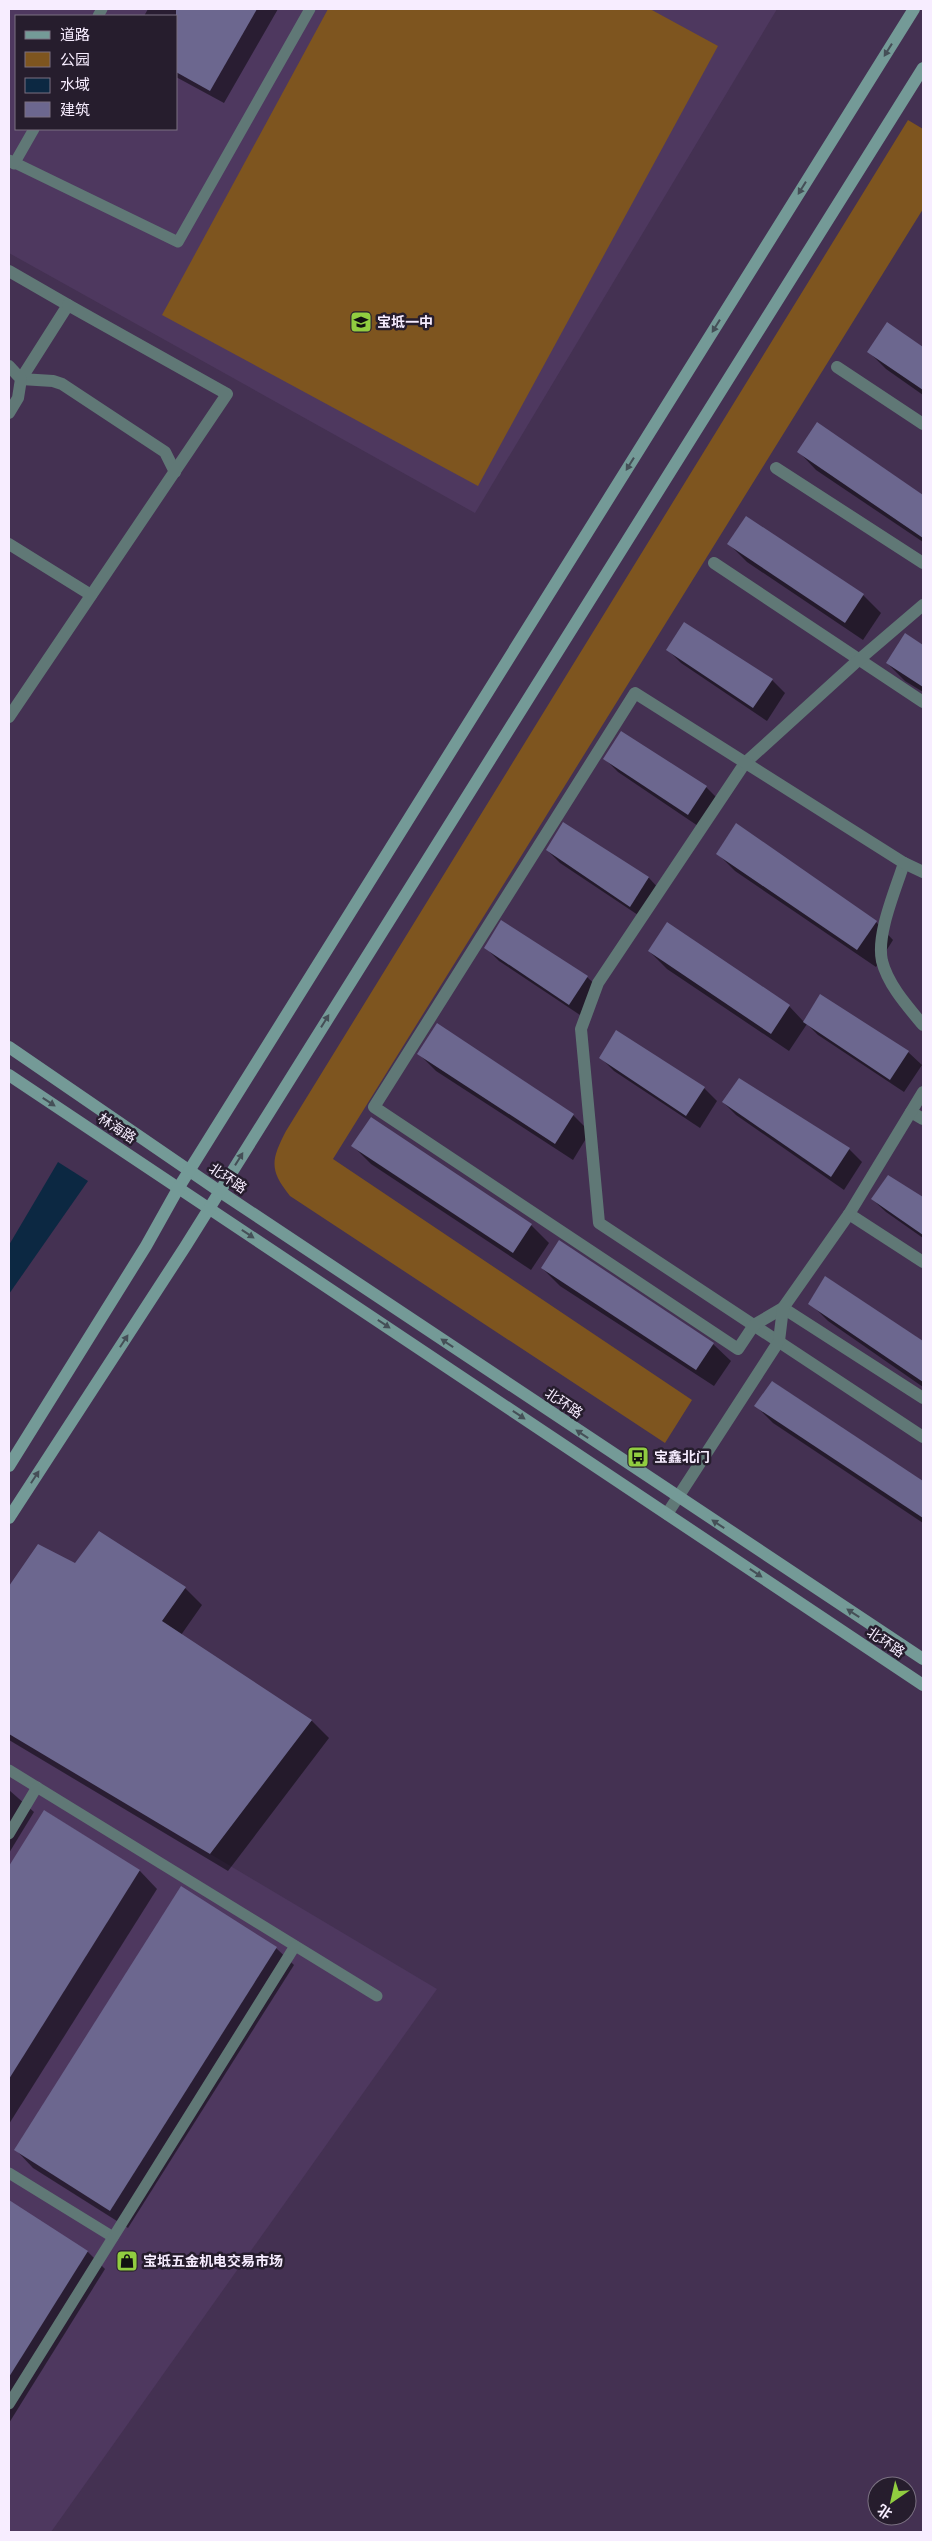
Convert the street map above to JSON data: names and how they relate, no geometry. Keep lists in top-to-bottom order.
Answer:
{
  "streets": {
    "main road": ["林海路", "北环路"]
  },
  "crossings": [
    ["林海路", "北环路"]
  ],
  "places": {
    "school or university": ["宝坻一中"],
    "bus stop": ["宝鑫北门"],
    "shop": ["宝坻五金机电交易市场"]
  },
  "legend": [
    "道路",
    "公园",
    "水域",
    "建筑"
  ],
  "north": "bottom left"
}
